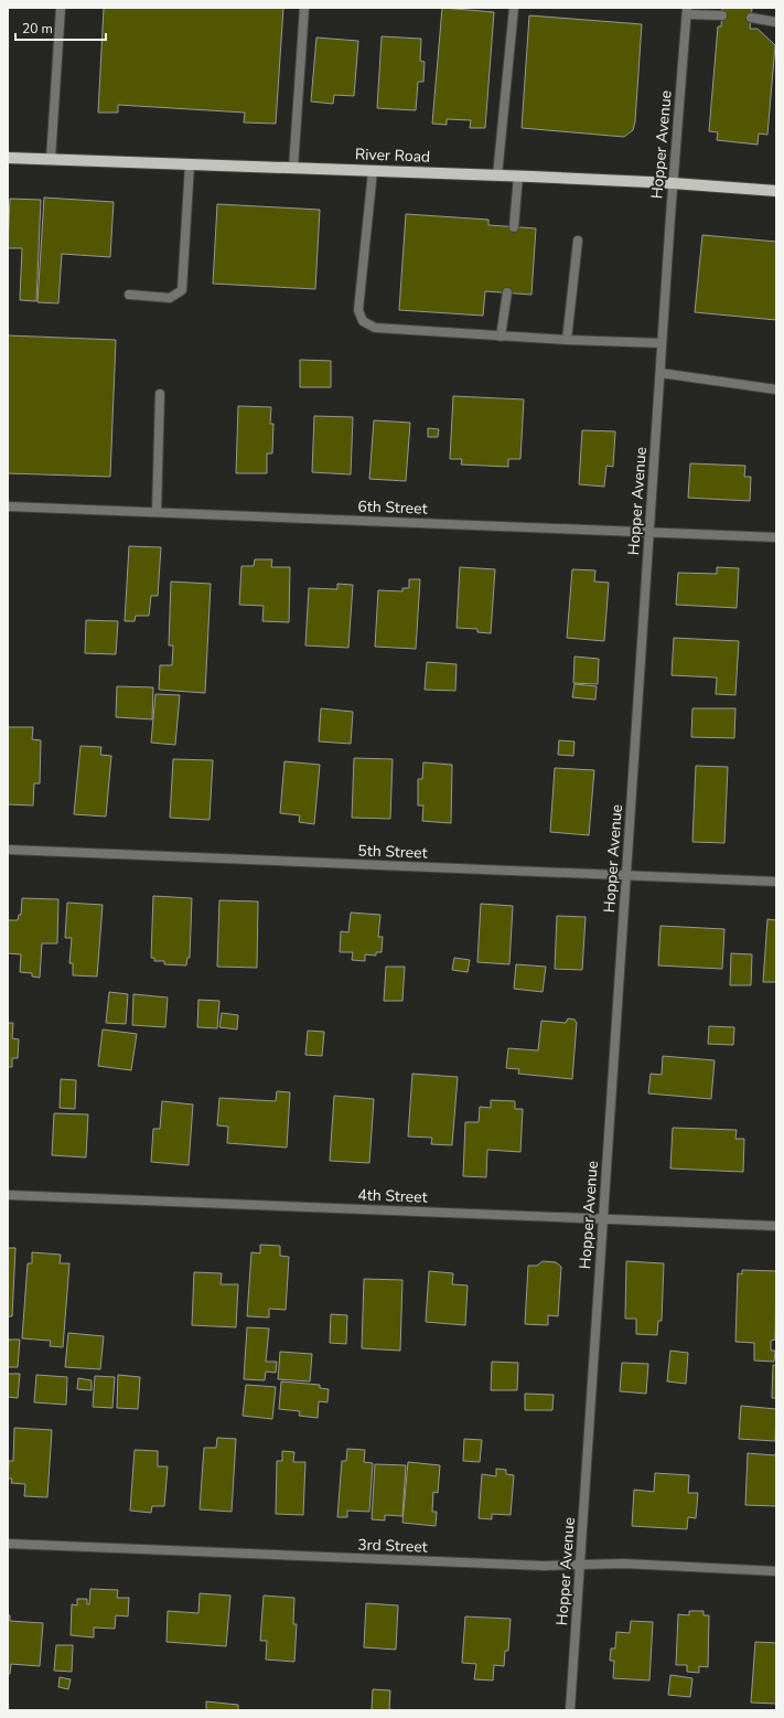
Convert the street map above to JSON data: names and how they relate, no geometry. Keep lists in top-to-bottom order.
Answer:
{
  "streets": {
    "main road": ["River Road"],
    "street": [
      "Hopper Avenue",
      "6th Street",
      "5th Street",
      "4th Street",
      "3rd Street"
    ]
  },
  "crossings": [
    ["Hopper Avenue", "River Road"],
    ["Hopper Avenue", "6th Street"],
    ["Hopper Avenue", "5th Street"],
    ["Hopper Avenue", "4th Street"],
    ["Hopper Avenue", "3rd Street"]
  ],
  "scale_bar": "20 m"
}
